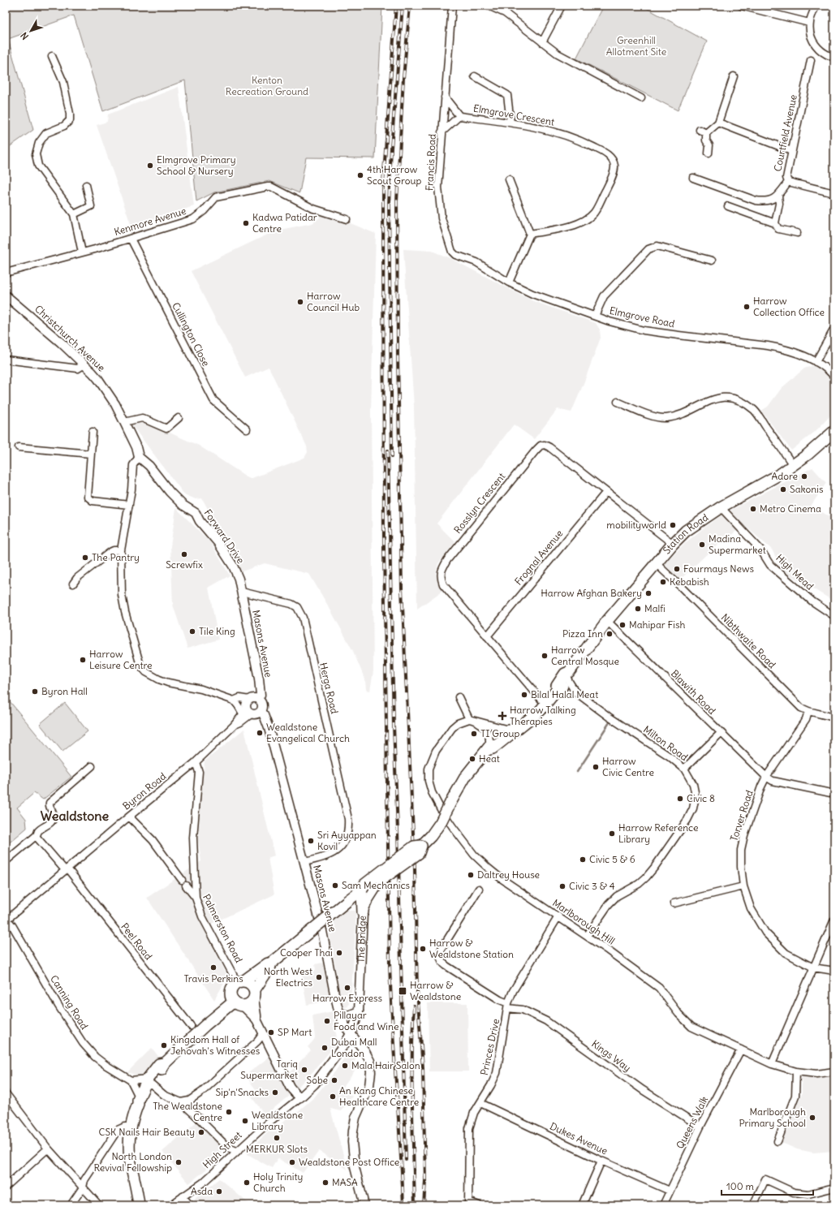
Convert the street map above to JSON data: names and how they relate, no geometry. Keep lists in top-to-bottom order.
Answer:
{
  "streets": {
    "main road": ["Station Road", "The Bridge"],
    "street": [
      "Elmgrove Crescent",
      "Courtfield Avenue",
      "Francis Road",
      "Kenmore Avenue",
      "Elmgrove Road",
      "Cullington Close",
      "Christchurch Avenue",
      "Rosslyn Crescent",
      "Forward Drive",
      "Frognal Avenue",
      "High Mead",
      "Nibthwaite Road",
      "Masons Avenue",
      "Herga Road",
      "Blawith Road",
      "Milton Road",
      "Byron Road",
      "Torver Road",
      "Marlborough Hill",
      "Palmerston Road",
      "Peel Road",
      "Canning Road",
      "Princes Drive",
      "Kings Way",
      "Queens Walk",
      "Dukes Avenue",
      "High Street"
    ]
  },
  "crossings": [
    ["Elmgrove Crescent", "Francis Road"],
    ["Francis Road", "Elmgrove Road"],
    ["Kenmore Avenue", "Cullington Close"],
    ["Christchurch Avenue", "Forward Drive"],
    ["Rosslyn Crescent", "Station Road"],
    ["Rosslyn Crescent", "Frognal Avenue"],
    ["Station Road", "High Mead"],
    ["Station Road", "Nibthwaite Road"],
    ["Station Road", "Blawith Road"],
    ["Station Road", "Milton Road"],
    ["Station Road", "The Bridge"],
    ["Forward Drive", "Masons Avenue"],
    ["Forward Drive", "Herga Road"],
    ["Nibthwaite Road", "Torver Road"],
    ["Masons Avenue", "Herga Road"],
    ["Masons Avenue", "Byron Road"],
    ["Masons Avenue", "The Bridge"],
    ["Masons Avenue", "High Street"],
    ["Blawith Road", "Torver Road"],
    ["Milton Road", "Marlborough Hill"],
    ["Byron Road", "Peel Road"],
    ["Byron Road", "Canning Road"],
    ["Marlborough Hill", "Princes Drive"],
    ["Marlborough Hill", "Queens Walk"],
    ["The Bridge", "High Street"],
    ["Princes Drive", "Kings Way"],
    ["Princes Drive", "Dukes Avenue"],
    ["Kings Way", "Queens Walk"],
    ["Queens Walk", "Dukes Avenue"]
  ],
  "districts": ["Wealdstone"],
  "parks": ["Greenhill Allotment Site", "Kenton Recreation Ground"],
  "places": {
    "other": [
      "Elmgrove Primary School & Nursery",
      "4th Harrow Scout Group",
      "Kadwa Patidar Centre",
      "Harrow Council Hub",
      "Harrow Collection Office",
      "Adore",
      "Sakonis",
      "Metro Cinema",
      "mobilityworld",
      "Madina Supermarket",
      "Screwfix",
      "The Pantry",
      "Fourmays News",
      "Kebabish",
      "Harrow Afghan Bakery",
      "Malfi",
      "Mahipar Fish",
      "Tile King",
      "Pizza Inn",
      "Harrow Central Mosque",
      "Harrow Leisure Centre",
      "Byron Hall",
      "Bilal Halal Meat",
      "Wealdstone Evangelical Church",
      "TI Group",
      "Heat",
      "Harrow Civic Centre",
      "Civic 8",
      "Harrow Reference Library",
      "Sri Ayyappan Kovil",
      "Civic 5 & 6",
      "Daltrey House",
      "Sam Mechanics",
      "Civic 3 & 4",
      "Harrow & Wealdstone Station",
      "Cooper Thai",
      "Travis Perkins",
      "North West Electrics",
      "Harrow Express",
      "Pillayar Food and Wine",
      "SP Mart",
      "Kingdom Hall of Jehovah's Witnesses",
      "Dubai Mall London",
      "Mala Hair Salon",
      "Tariq Supermarket",
      "Sobe",
      "Sip'n'Snacks",
      "An Kang Chinese Healthcare Centre",
      "The Wealdstone Centre",
      "Marlborough Primary School",
      "Wealdstone Library",
      "CSK Nails Hair Beauty",
      "MERKUR Slots",
      "North London Revival Fellowship",
      "Wealdstone Post Office",
      "Holy Trinity Church",
      "MASA",
      "Asda"
    ],
    "health": ["Harrow Talking Therapies"],
    "transit": ["Harrow & Wealdstone"]
  },
  "scale_bar": "100 m",
  "north": "bottom left"
}
